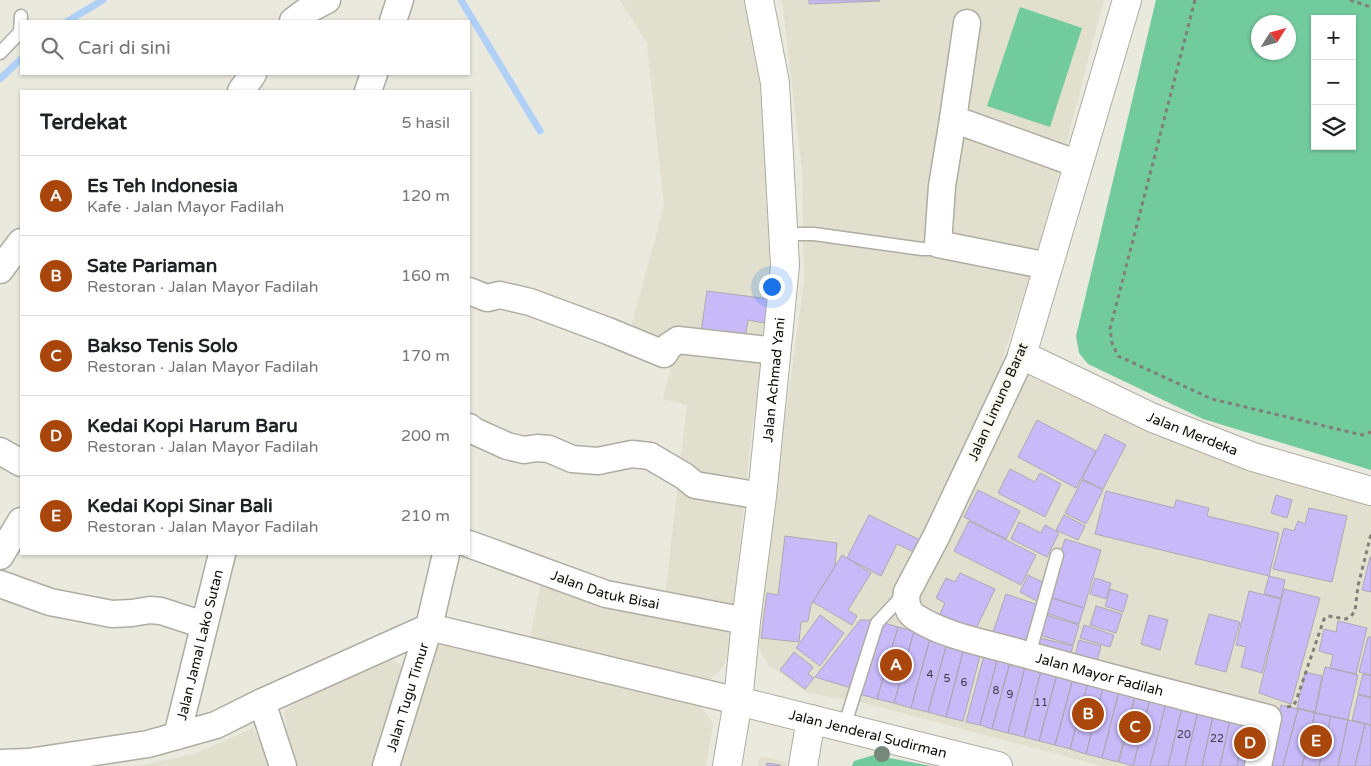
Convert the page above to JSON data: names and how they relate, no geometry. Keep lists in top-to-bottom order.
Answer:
{
  "streets": {
    "street": [
      "Jalan Achmad Yani",
      "Jalan Limuno Barat",
      "Jalan Merdeka",
      "Jalan Datuk Bisai",
      "Jalan Jamal Lako Sutan",
      "Jalan Mayor Fadilah",
      "Jalan Tugu Timur",
      "Jalan Jenderal Sudirman"
    ]
  },
  "crossings": [
    ["Jalan Achmad Yani", "Jalan Datuk Bisai"],
    ["Jalan Achmad Yani", "Jalan Jenderal Sudirman"],
    ["Jalan Limuno Barat", "Jalan Merdeka"],
    ["Jalan Limuno Barat", "Jalan Mayor Fadilah"],
    ["Jalan Limuno Barat", "Jalan Jenderal Sudirman"]
  ],
  "house_numbers": [
    "4",
    "5",
    "6",
    "8",
    "9",
    "11",
    "20",
    "22"
  ],
  "north": "top right",
  "page": {
    "map_buttons": ["+", "−"],
    "search": "Cari di sini",
    "heading": ["Terdekat", "5 hasil"],
    "list": [
      {
        "mark": "A",
        "name": "Es Teh Indonesia",
        "note": "Kafe · Jalan Mayor Fadilah",
        "value": "120 m"
      },
      {
        "mark": "B",
        "name": "Sate Pariaman",
        "note": "Restoran · Jalan Mayor Fadilah",
        "value": "160 m"
      },
      {
        "mark": "C",
        "name": "Bakso Tenis Solo",
        "note": "Restoran · Jalan Mayor Fadilah",
        "value": "170 m"
      },
      {
        "mark": "D",
        "name": "Kedai Kopi Harum Baru",
        "note": "Restoran · Jalan Mayor Fadilah",
        "value": "200 m"
      },
      {
        "mark": "E",
        "name": "Kedai Kopi Sinar Bali",
        "note": "Restoran · Jalan Mayor Fadilah",
        "value": "210 m"
      }
    ],
    "pins": [
      "A",
      "B",
      "C",
      "E",
      "D"
    ]
  }
}
